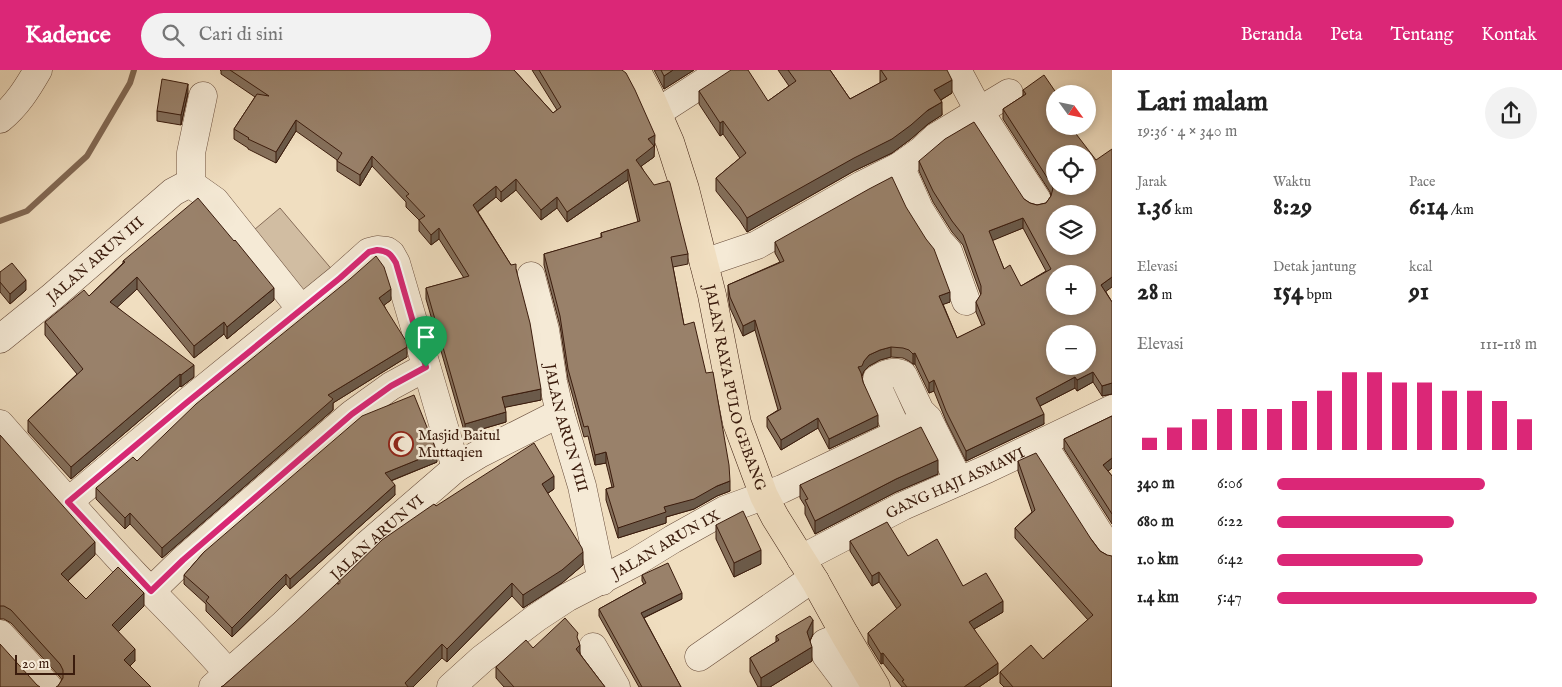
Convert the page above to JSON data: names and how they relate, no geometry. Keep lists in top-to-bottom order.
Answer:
{
  "streets": {
    "main road": ["JALAN RAYA PULO GEBANG"],
    "street": [
      "JALAN ARUN III",
      "JALAN ARUN VIII",
      "GANG HAJI ASMAWI",
      "JALAN ARUN VI",
      "JALAN ARUN IX"
    ]
  },
  "crossings": [
    ["JALAN RAYA PULO GEBANG", "GANG HAJI ASMAWI"],
    ["JALAN RAYA PULO GEBANG", "JALAN ARUN IX"],
    ["JALAN ARUN VIII", "JALAN ARUN VI"],
    ["JALAN ARUN VIII", "JALAN ARUN IX"]
  ],
  "places": {
    "mosque": ["Masjid Baitul Muttaqien"]
  },
  "scale_bar": "20 m",
  "north": "bottom right",
  "page": {
    "header": "Kadence",
    "search": "Cari di sini",
    "nav": [
      "Beranda",
      "Peta",
      "Tentang",
      "Kontak"
    ],
    "heading": ["Lari malam", "19:36 · 4 × 340 m"],
    "map_buttons": ["+", "−"],
    "stats": [
      ["Jarak", "1.36 km"],
      ["Waktu", "8:29"],
      ["Pace", "6:14 /km"],
      ["Elevasi", "28 m"],
      ["Detak jantung", "154 bpm"],
      ["kcal", "91"]
    ],
    "chart": ["Elevasi", "111–118 m"],
    "list": [
      {
        "name": "340 m",
        "note": "6:06"
      },
      {
        "name": "680 m",
        "note": "6:22"
      },
      {
        "name": "1.0 km",
        "note": "6:42"
      },
      {
        "name": "1.4 km",
        "note": "5:47"
      }
    ],
    "scale": "20 m"
  }
}
